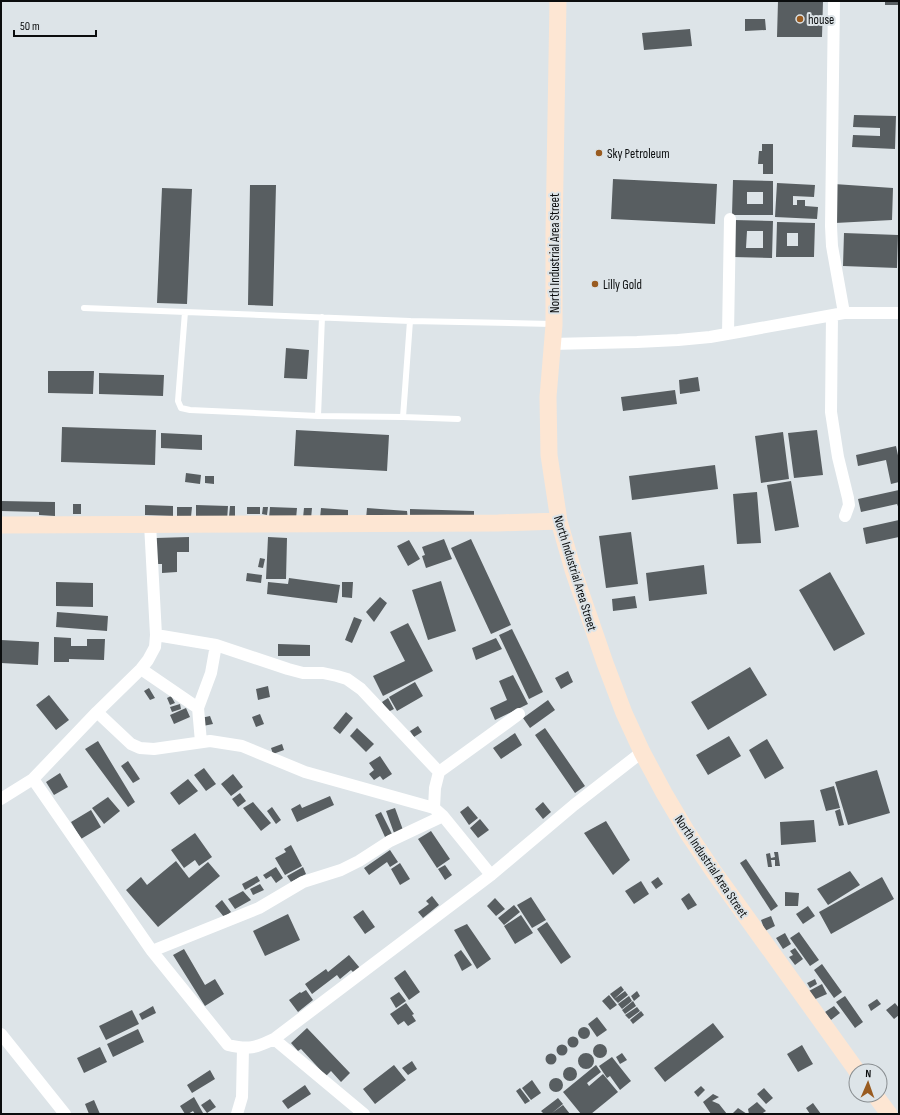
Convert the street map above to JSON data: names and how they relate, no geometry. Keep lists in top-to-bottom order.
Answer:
{
  "streets": {
    "main road": ["North Industrial Area Street"]
  },
  "places": ["house", "Sky Petroleum", "Lilly Gold"],
  "scale_bar": "50 m",
  "north": "top"
}
